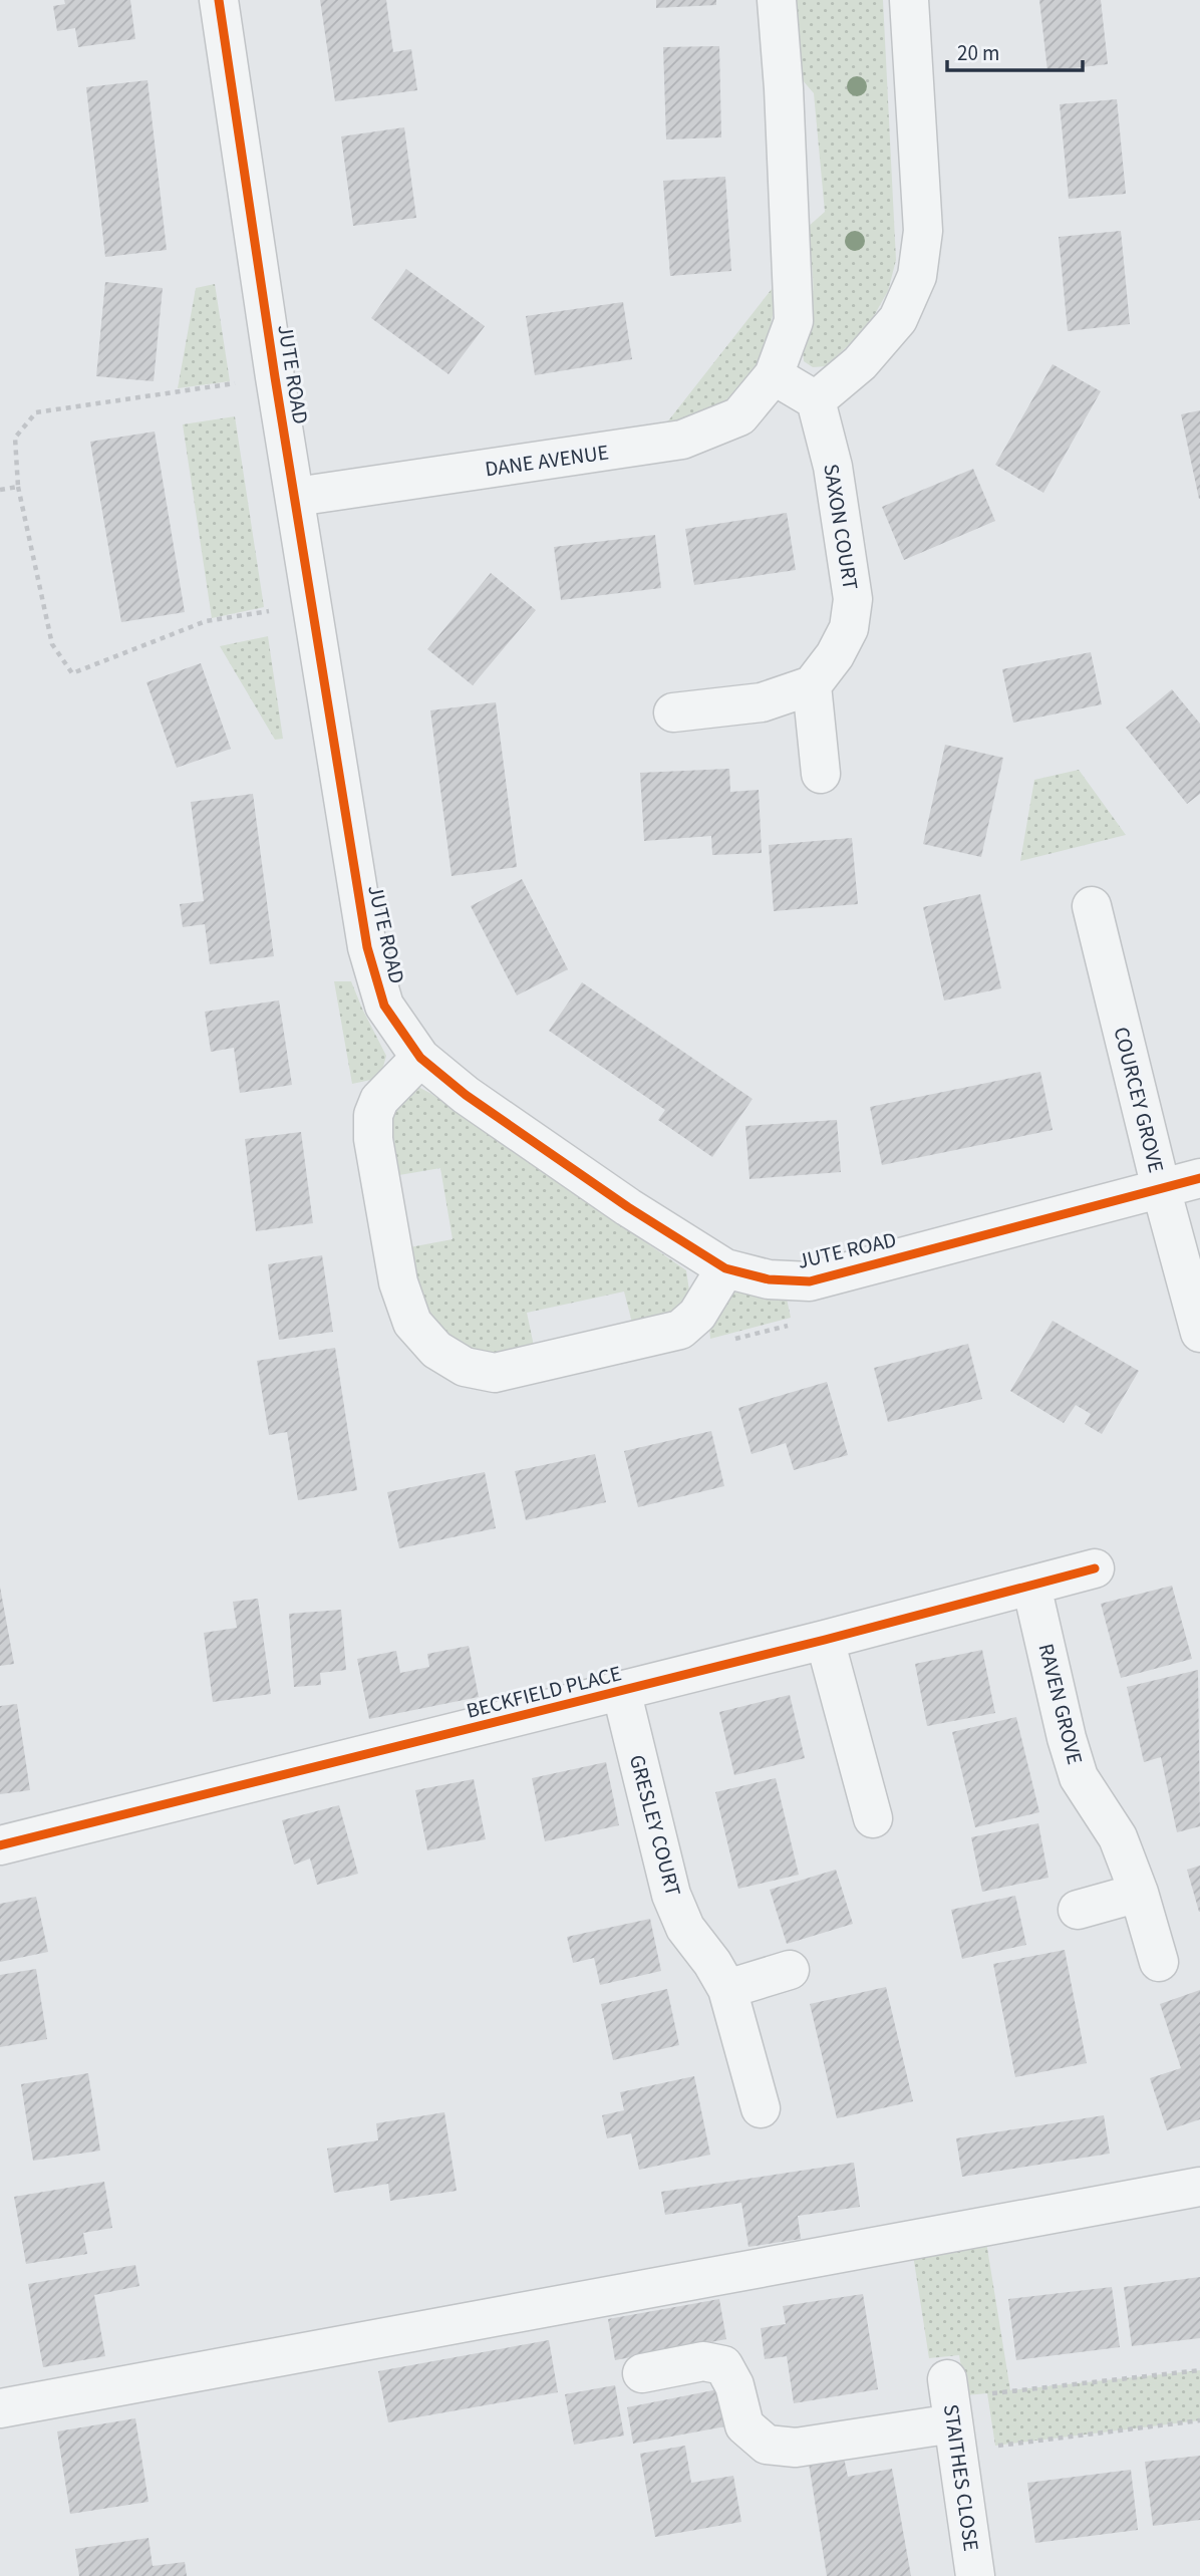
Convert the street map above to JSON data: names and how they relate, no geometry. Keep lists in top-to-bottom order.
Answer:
{
  "streets": {
    "street": [
      "JUTE ROAD",
      "DANE AVENUE",
      "SAXON COURT",
      "COURCEY GROVE",
      "BECKFIELD PLACE",
      "RAVEN GROVE",
      "GRESLEY COURT",
      "STAITHES CLOSE"
    ]
  },
  "crossings": [
    ["JUTE ROAD", "DANE AVENUE"],
    ["JUTE ROAD", "COURCEY GROVE"],
    ["BECKFIELD PLACE", "RAVEN GROVE"],
    ["BECKFIELD PLACE", "GRESLEY COURT"]
  ],
  "scale_bar": "20 m"
}
